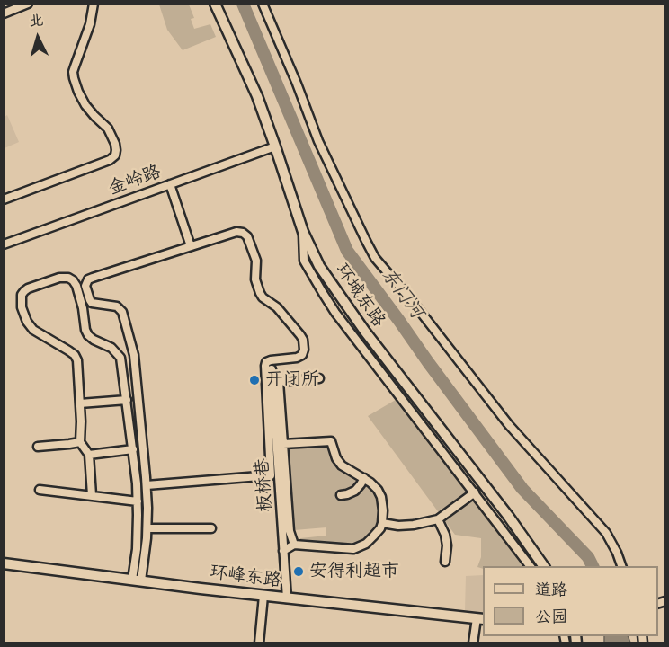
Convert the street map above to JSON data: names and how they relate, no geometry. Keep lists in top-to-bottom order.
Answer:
{
  "streets": {
    "main road": ["环城东路", "环峰东路"],
    "street": ["金岭路", "板桥巷"]
  },
  "crossings": [
    ["金岭路", "环城东路"],
    ["板桥巷", "环峰东路"]
  ],
  "water": ["东门河"],
  "places": ["开闭所", "安得利超市"],
  "legend": ["道路", "公园"],
  "north": "top"
}
